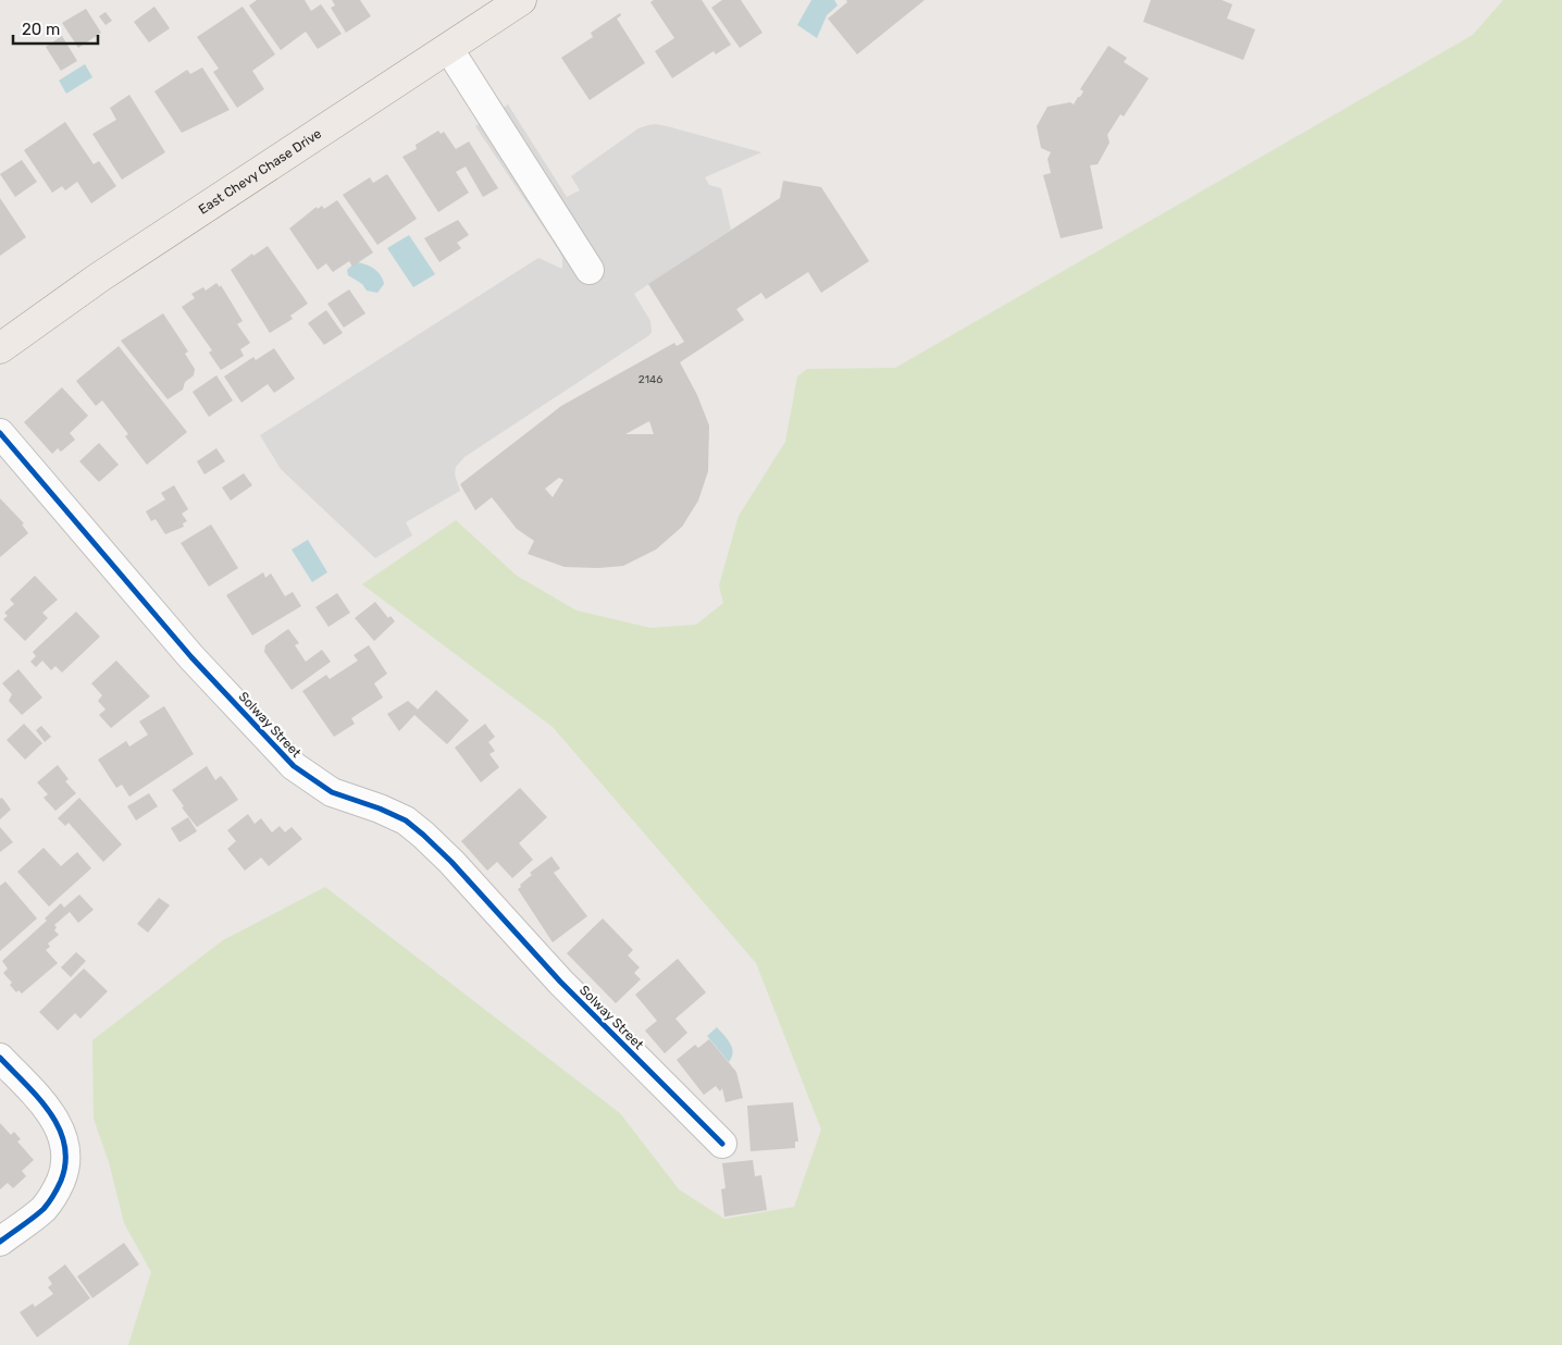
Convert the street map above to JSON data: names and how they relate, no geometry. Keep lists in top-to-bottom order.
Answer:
{
  "streets": {
    "main road": ["East Chevy Chase Drive"],
    "street": ["Solway Street"]
  },
  "house_numbers": ["2146"],
  "scale_bar": "20 m"
}
